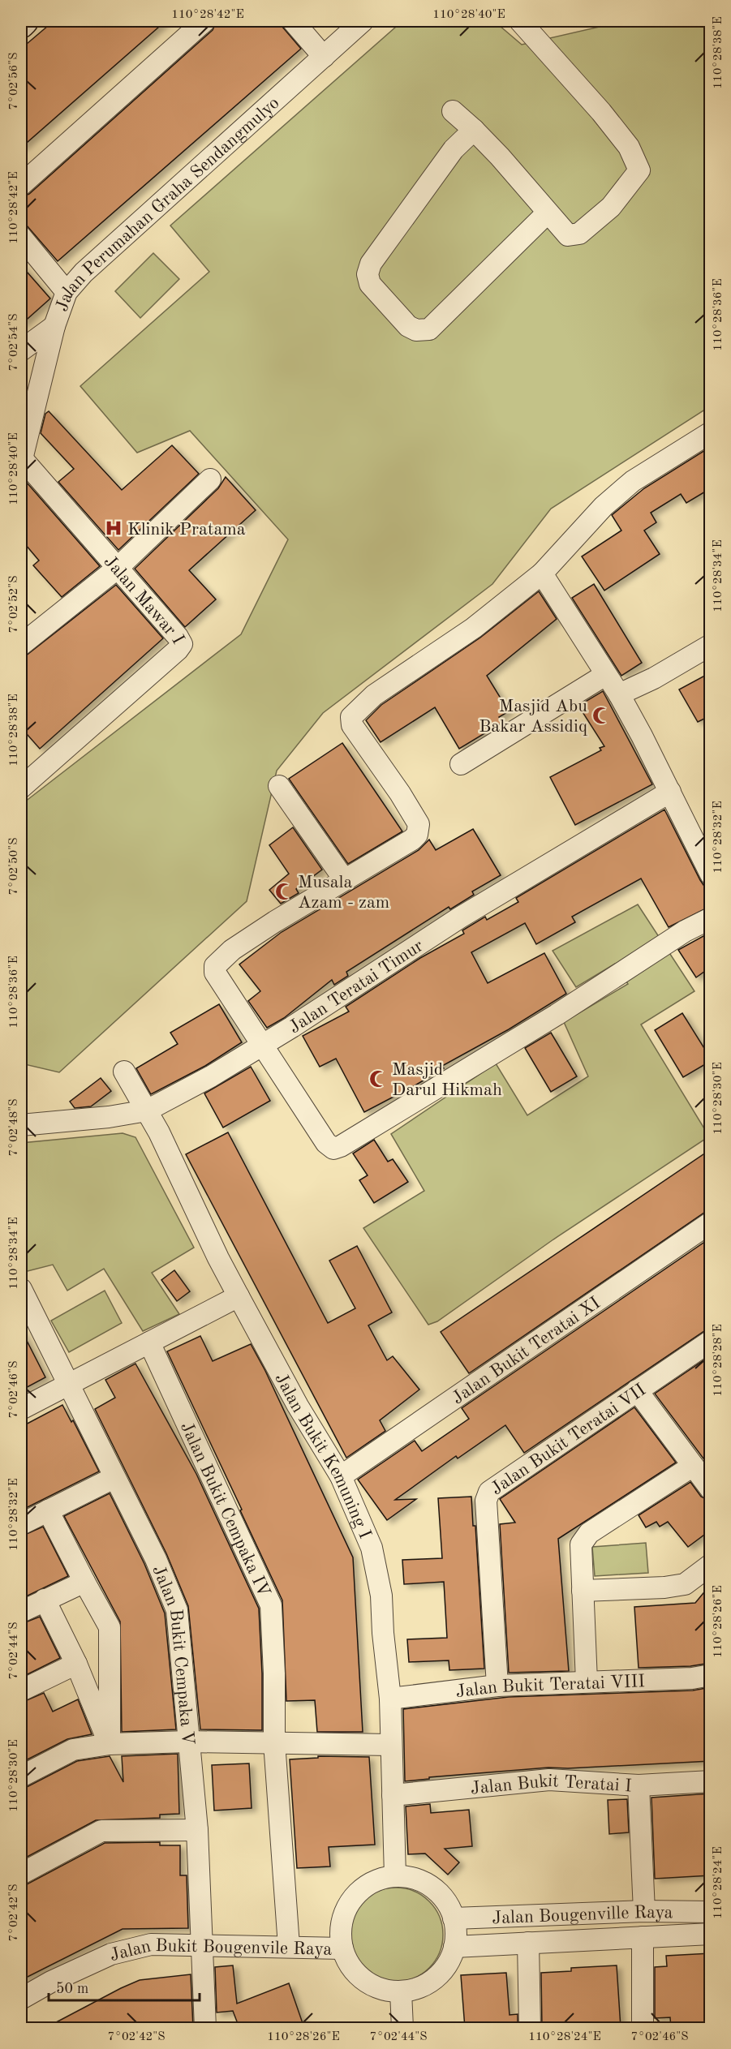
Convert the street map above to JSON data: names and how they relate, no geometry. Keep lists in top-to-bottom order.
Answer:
{
  "streets": {
    "street": [
      "Jalan Perumahan Graha Sendangmulyo",
      "Jalan Mawar I",
      "Jalan Teratai Timur",
      "Jalan Bukit Teratai XI",
      "Jalan Bukit Teratai VII",
      "Jalan Bukit Kemuning I",
      "Jalan Bukit Cempaka IV",
      "Jalan Bukit Cempaka V",
      "Jalan Bukit Teratai VIII",
      "Jalan Bukit Teratai I",
      "Jalan Bougenville Raya",
      "Jalan Bukit Bougenvile Raya"
    ]
  },
  "crossings": [
    ["Jalan Perumahan Graha Sendangmulyo", "Jalan Mawar I"],
    ["Jalan Teratai Timur", "Jalan Bukit Kemuning I"],
    ["Jalan Bukit Teratai XI", "Jalan Bukit Kemuning I"],
    ["Jalan Bukit Teratai VII", "Jalan Bukit Teratai VIII"],
    ["Jalan Bukit Kemuning I", "Jalan Bukit Teratai VIII"],
    ["Jalan Bukit Kemuning I", "Jalan Bukit Teratai I"],
    ["Jalan Bukit Kemuning I", "Jalan Bougenville Raya"],
    ["Jalan Bukit Kemuning I", "Jalan Bukit Bougenvile Raya"],
    ["Jalan Bukit Cempaka IV", "Jalan Bukit Bougenvile Raya"],
    ["Jalan Bukit Cempaka V", "Jalan Bukit Bougenvile Raya"],
    ["Jalan Bougenville Raya", "Jalan Bukit Bougenvile Raya"]
  ],
  "places": {
    "hospital": ["Klinik Pratama"],
    "mosque": ["Masjid Abu Bakar Assidiq", "Musala Azam - zam", "Masjid Darul Hikmah"]
  },
  "scale_bar": "50 m",
  "coordinates": [
    "110°28'42\"E",
    "110°28'40\"E",
    "110°28'38\"E",
    "7°02'56\"S",
    "110°28'36\"E",
    "7°02'54\"S",
    "110°28'34\"E",
    "7°02'52\"S",
    "110°28'32\"E",
    "7°02'50\"S",
    "110°28'30\"E",
    "7°02'48\"S",
    "110°28'28\"E",
    "7°02'46\"S",
    "110°28'26\"E",
    "7°02'44\"S",
    "110°28'24\"E",
    "7°02'42\"S"
  ]
}
